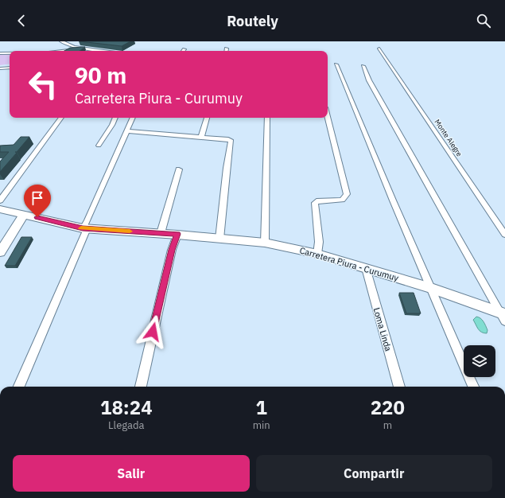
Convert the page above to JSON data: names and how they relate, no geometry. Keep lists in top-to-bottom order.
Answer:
{
  "streets": {
    "main road": ["Carretera Piura - Curumuy"],
    "street": ["Monte Alegre", "Loma Linda"]
  },
  "crossings": [
    ["Carretera Piura - Curumuy", "Loma Linda"]
  ],
  "page": {
    "header": "Routely",
    "turn": ["90 m", "Carretera Piura - Curumuy"],
    "eta": [
      "18:24",
      "Llegada",
      "1",
      "min",
      "220",
      "m"
    ],
    "buttons": ["Salir", "Compartir"]
  }
}
